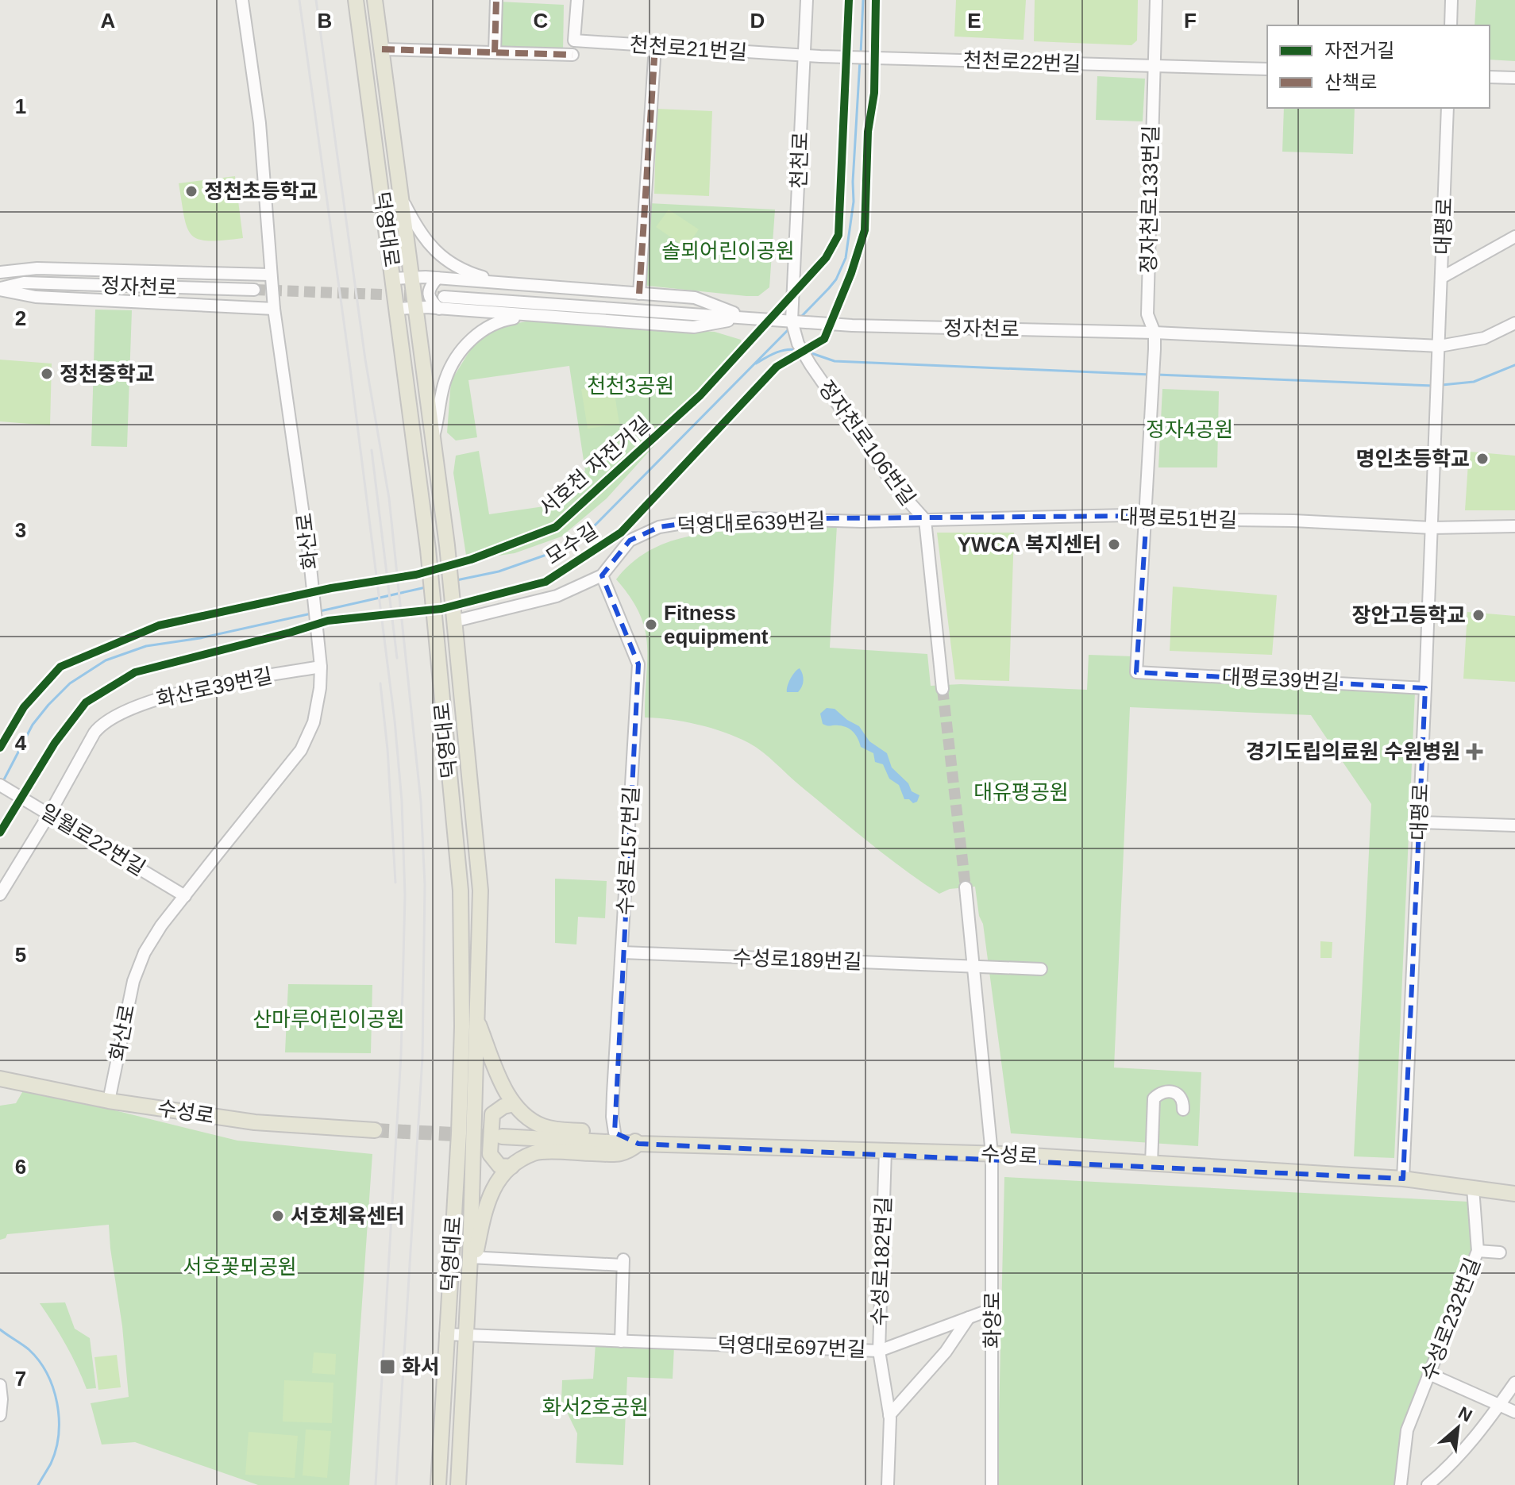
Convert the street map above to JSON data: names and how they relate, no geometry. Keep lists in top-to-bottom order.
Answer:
{
  "streets": {
    "main road": ["덕영대로", "수성로"],
    "street": [
      "천천로21번길",
      "천천로22번길",
      "천천로",
      "정자천로133번길",
      "대평로",
      "정자천로",
      "정자천로106번길",
      "대평로51번길",
      "덕영대로639번길",
      "화산로",
      "대평로39번길",
      "화산로39번길",
      "일월로22번길",
      "수성로157번길",
      "수성로189번길",
      "수성로182번길",
      "수성로232번길",
      "화양로",
      "덕영대로697번길"
    ],
    "cycle path": ["서호천 자전거길", "모수길"]
  },
  "crossings": [
    ["천천로21번길", "천천로22번길"],
    ["천천로21번길", "천천로"],
    ["천천로22번길", "정자천로133번길"],
    ["천천로", "정자천로"],
    ["천천로", "정자천로106번길"],
    ["정자천로133번길", "정자천로"],
    ["정자천로133번길", "대평로51번길"],
    ["정자천로133번길", "대평로39번길"],
    ["대평로", "정자천로"],
    ["대평로", "대평로51번길"],
    ["대평로", "대평로39번길"],
    ["대평로", "수성로"],
    ["덕영대로", "덕영대로639번길"],
    ["덕영대로", "덕영대로697번길"],
    ["정자천로", "정자천로106번길"],
    ["정자천로106번길", "대평로51번길"],
    ["정자천로106번길", "덕영대로639번길"],
    ["대평로51번길", "덕영대로639번길"],
    ["덕영대로639번길", "수성로157번길"],
    ["화산로", "화산로39번길"],
    ["화산로", "일월로22번길"],
    ["화산로", "수성로"],
    ["화산로39번길", "일월로22번길"],
    ["수성로157번길", "수성로189번길"],
    ["수성로", "수성로182번길"],
    ["수성로", "수성로232번길"],
    ["수성로", "화양로"],
    ["수성로182번길", "덕영대로697번길"],
    ["화양로", "덕영대로697번길"]
  ],
  "parks": [
    "솔뫼어린이공원",
    "천천3공원",
    "정자4공원",
    "대유평공원",
    "산마루어린이공원",
    "서호꽃뫼공원",
    "화서2호공원"
  ],
  "places": {
    "other": [
      "정천초등학교",
      "정천중학교",
      "명인초등학교",
      "YWCA 복지센터",
      "장안고등학교",
      "Fitness equipment",
      "서호체육센터"
    ],
    "health": ["경기도립의료원 수원병원"],
    "transit": ["화서"]
  },
  "legend": ["자전거길", "산책로"],
  "north": "top right",
  "grid": {
    "columns": [
      "A",
      "B",
      "C",
      "D",
      "E",
      "F"
    ],
    "rows": [
      "1",
      "2",
      "3",
      "4",
      "5",
      "6",
      "7"
    ]
  }
}
